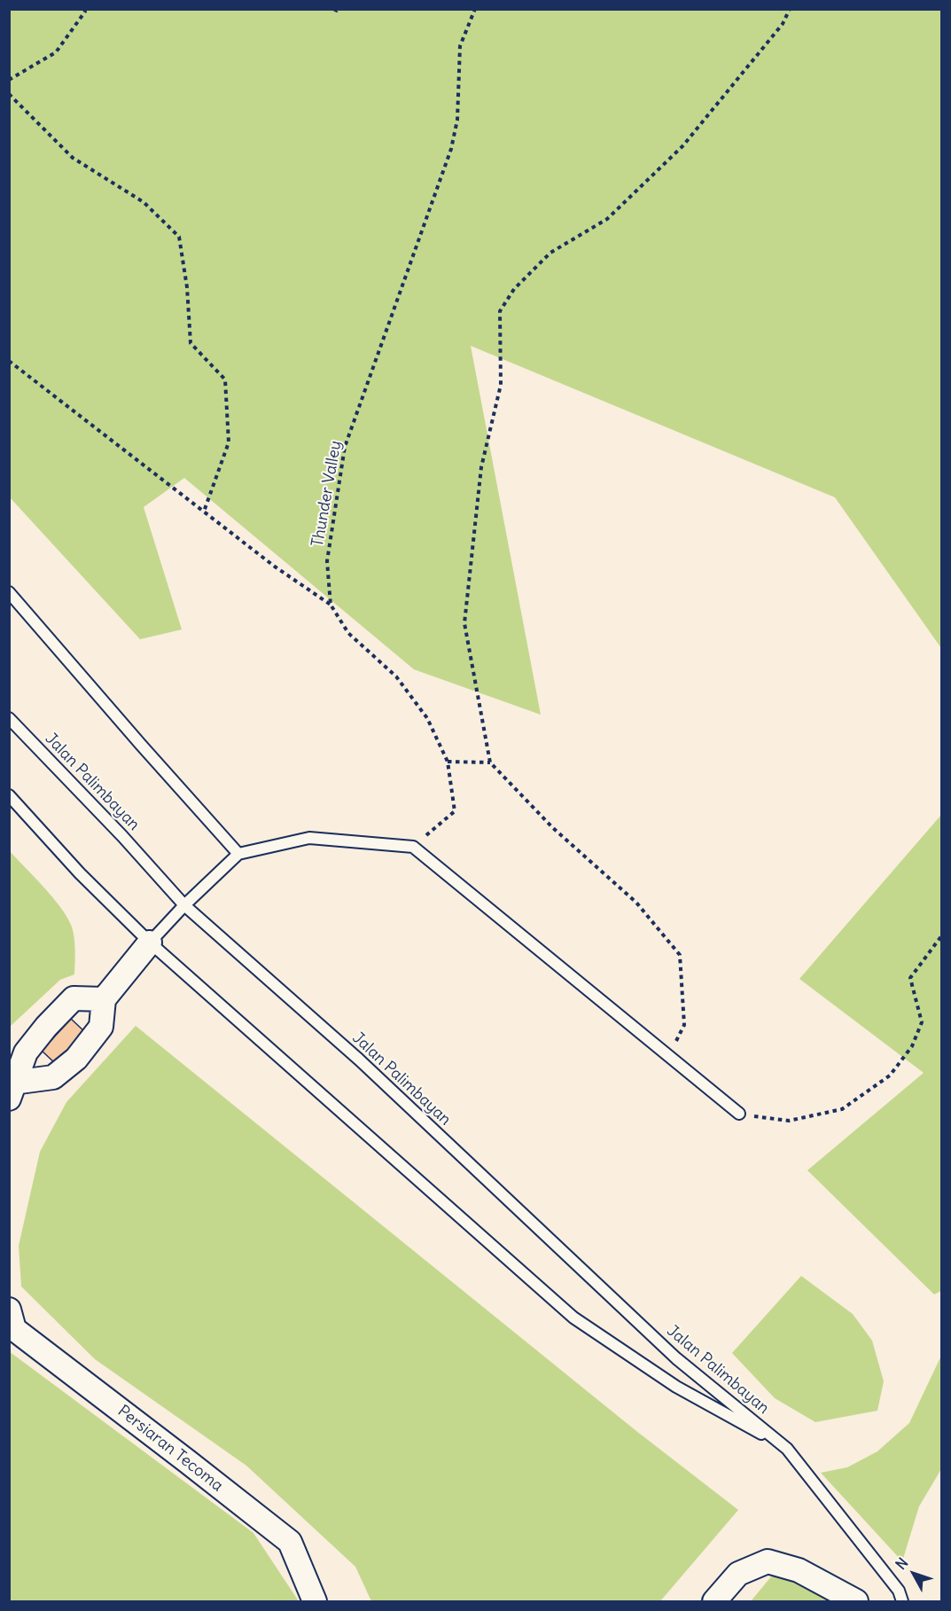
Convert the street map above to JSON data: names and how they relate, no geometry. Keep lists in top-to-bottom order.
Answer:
{
  "streets": {
    "street": ["Persiaran Tecoma"],
    "lane": ["Jalan Palimbayan"],
    "path": ["Thunder Valley"]
  },
  "north": "top left"
}
